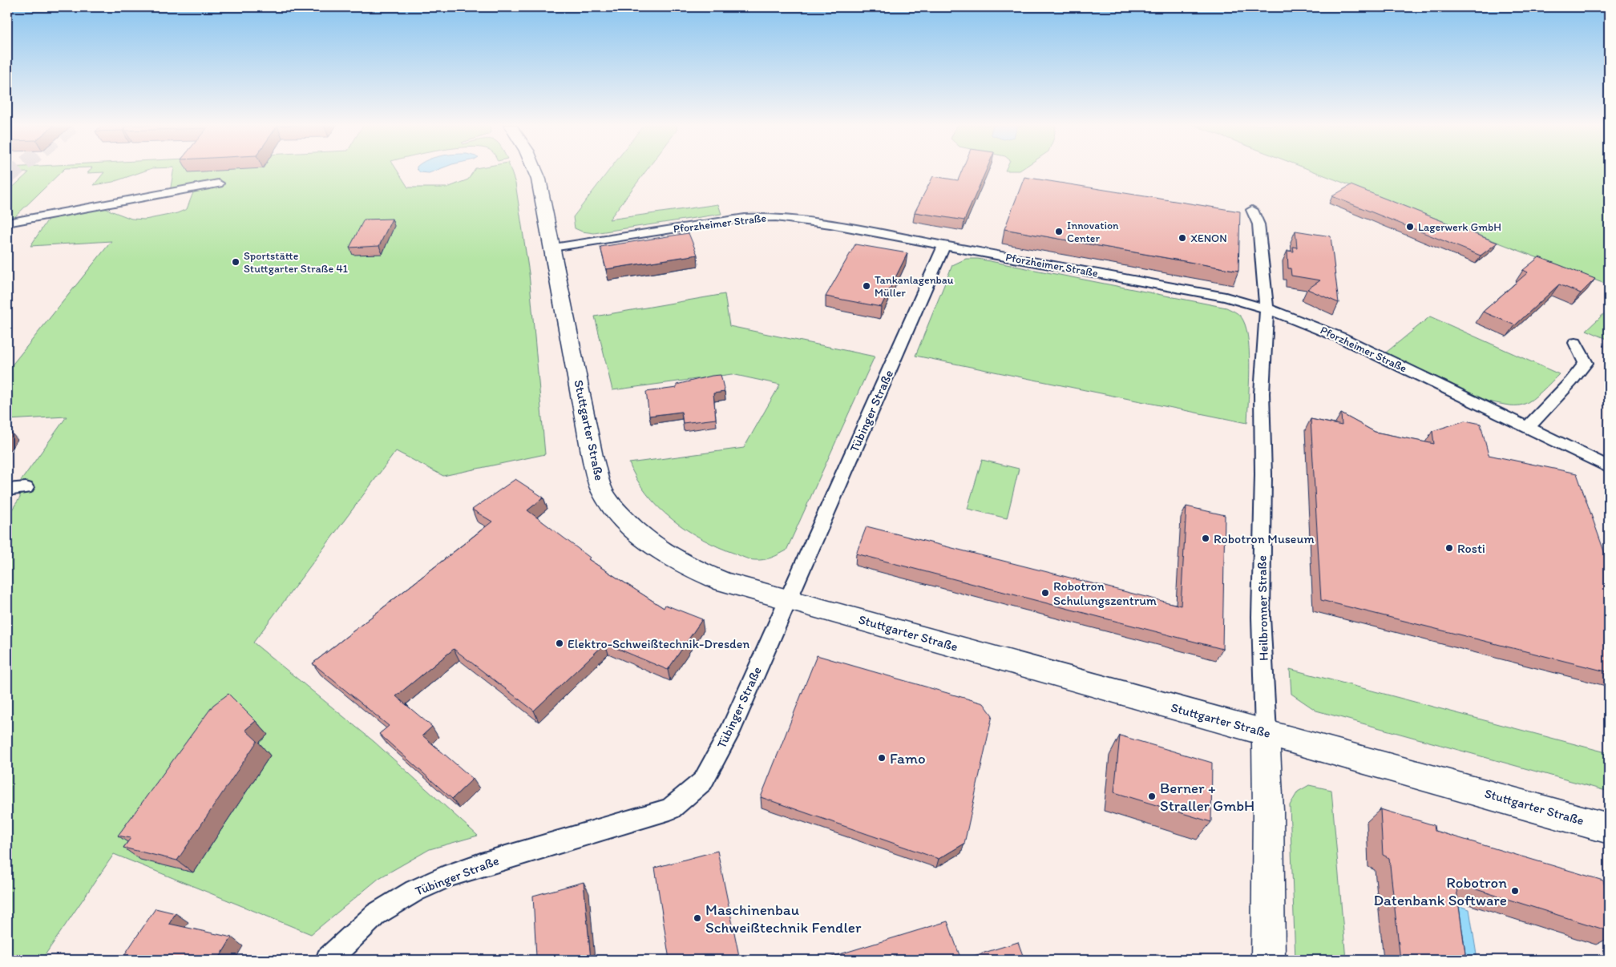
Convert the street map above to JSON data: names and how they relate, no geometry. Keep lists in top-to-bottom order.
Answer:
{
  "streets": {
    "main road": ["Stuttgarter Straße", "Heilbronner Straße"],
    "street": ["Pforzheimer Straße", "Tübinger Straße"]
  },
  "crossings": [
    ["Pforzheimer Straße", "Tübinger Straße"],
    ["Pforzheimer Straße", "Stuttgarter Straße"],
    ["Pforzheimer Straße", "Heilbronner Straße"],
    ["Tübinger Straße", "Stuttgarter Straße"],
    ["Stuttgarter Straße", "Heilbronner Straße"]
  ],
  "places": [
    "Lagerwerk GmbH",
    "Innovation Center",
    "XENON",
    "Sportstätte Stuttgarter Straße 41",
    "Tankanlagenbau Müller",
    "Robotron Museum",
    "Rosti",
    "Robotron Schulungszentrum",
    "Elektro-Schweißtechnik-Dresden",
    "Famo",
    "Berner + Straller GmbH",
    "Robotron Datenbank Software",
    "Maschinenbau Schweißtechnik Fendler"
  ]
}
